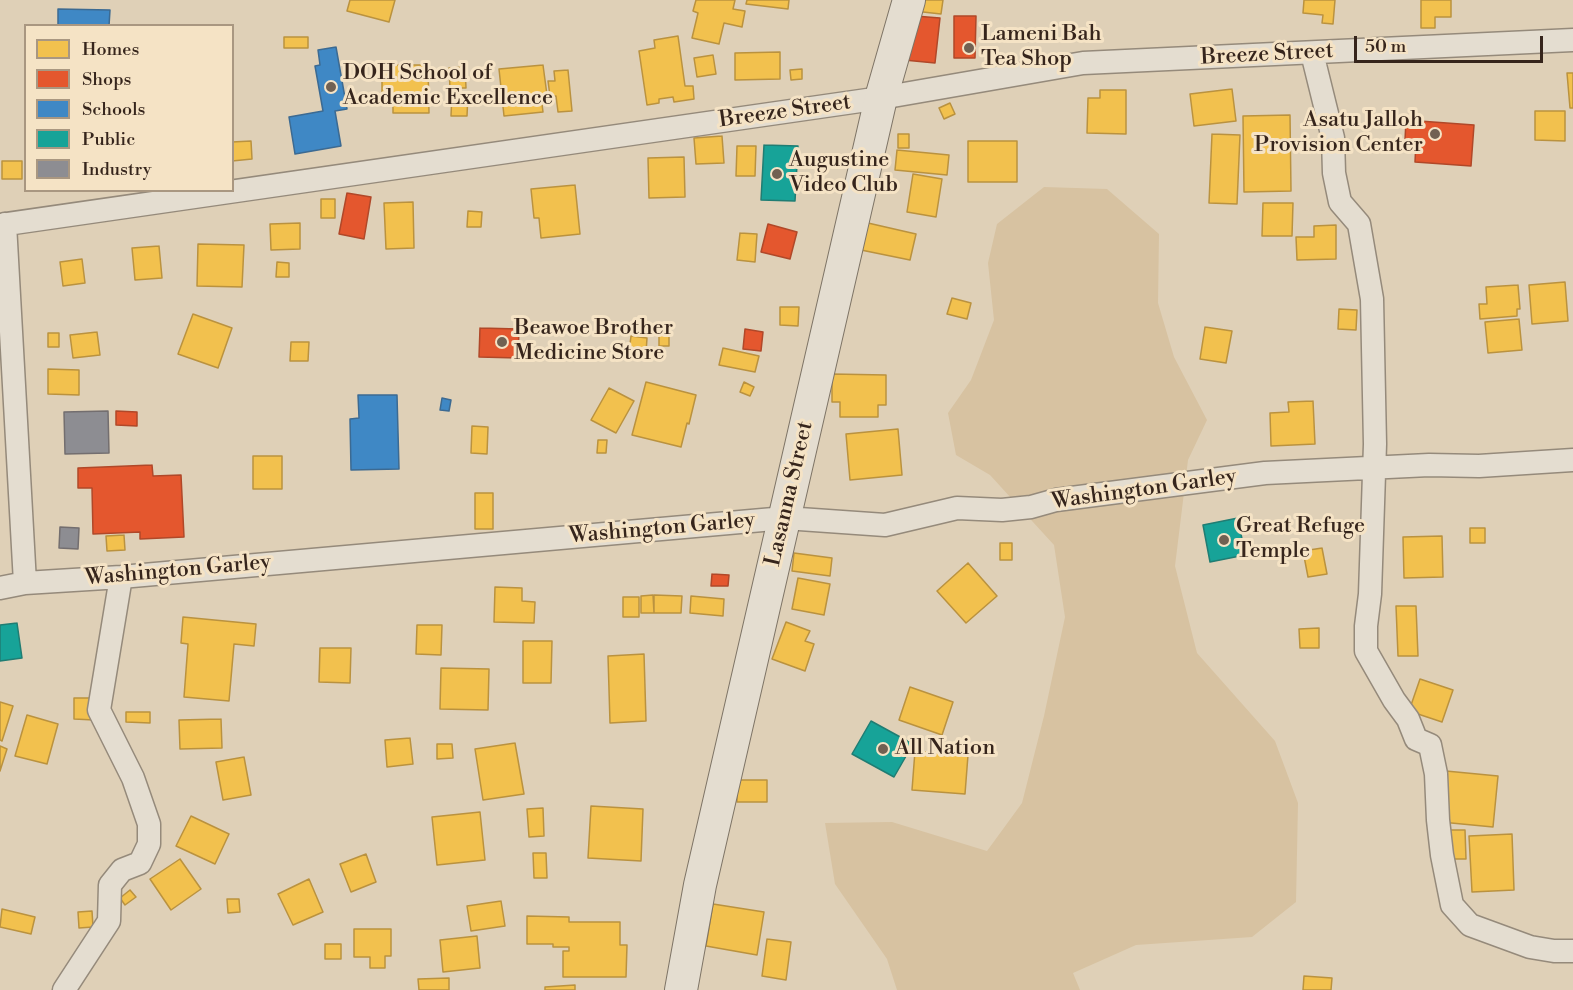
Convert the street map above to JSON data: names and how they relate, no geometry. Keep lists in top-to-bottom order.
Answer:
{
  "streets": {
    "street": ["Breeze Street", "Washington Garley", "Lasanna Street"]
  },
  "crossings": [
    ["Breeze Street", "Lasanna Street"],
    ["Washington Garley", "Lasanna Street"]
  ],
  "places": [
    "Lameni Bah Tea Shop",
    "DOH School of Academic Excellence",
    "Asatu Jalloh Provision Center",
    "Augustine Video Club",
    "Beawoe Brother Medicine Store",
    "Great Refuge Temple",
    "All Nation"
  ],
  "legend": [
    "Homes",
    "Shops",
    "Schools",
    "Public",
    "Industry"
  ],
  "scale_bar": "50 m"
}
